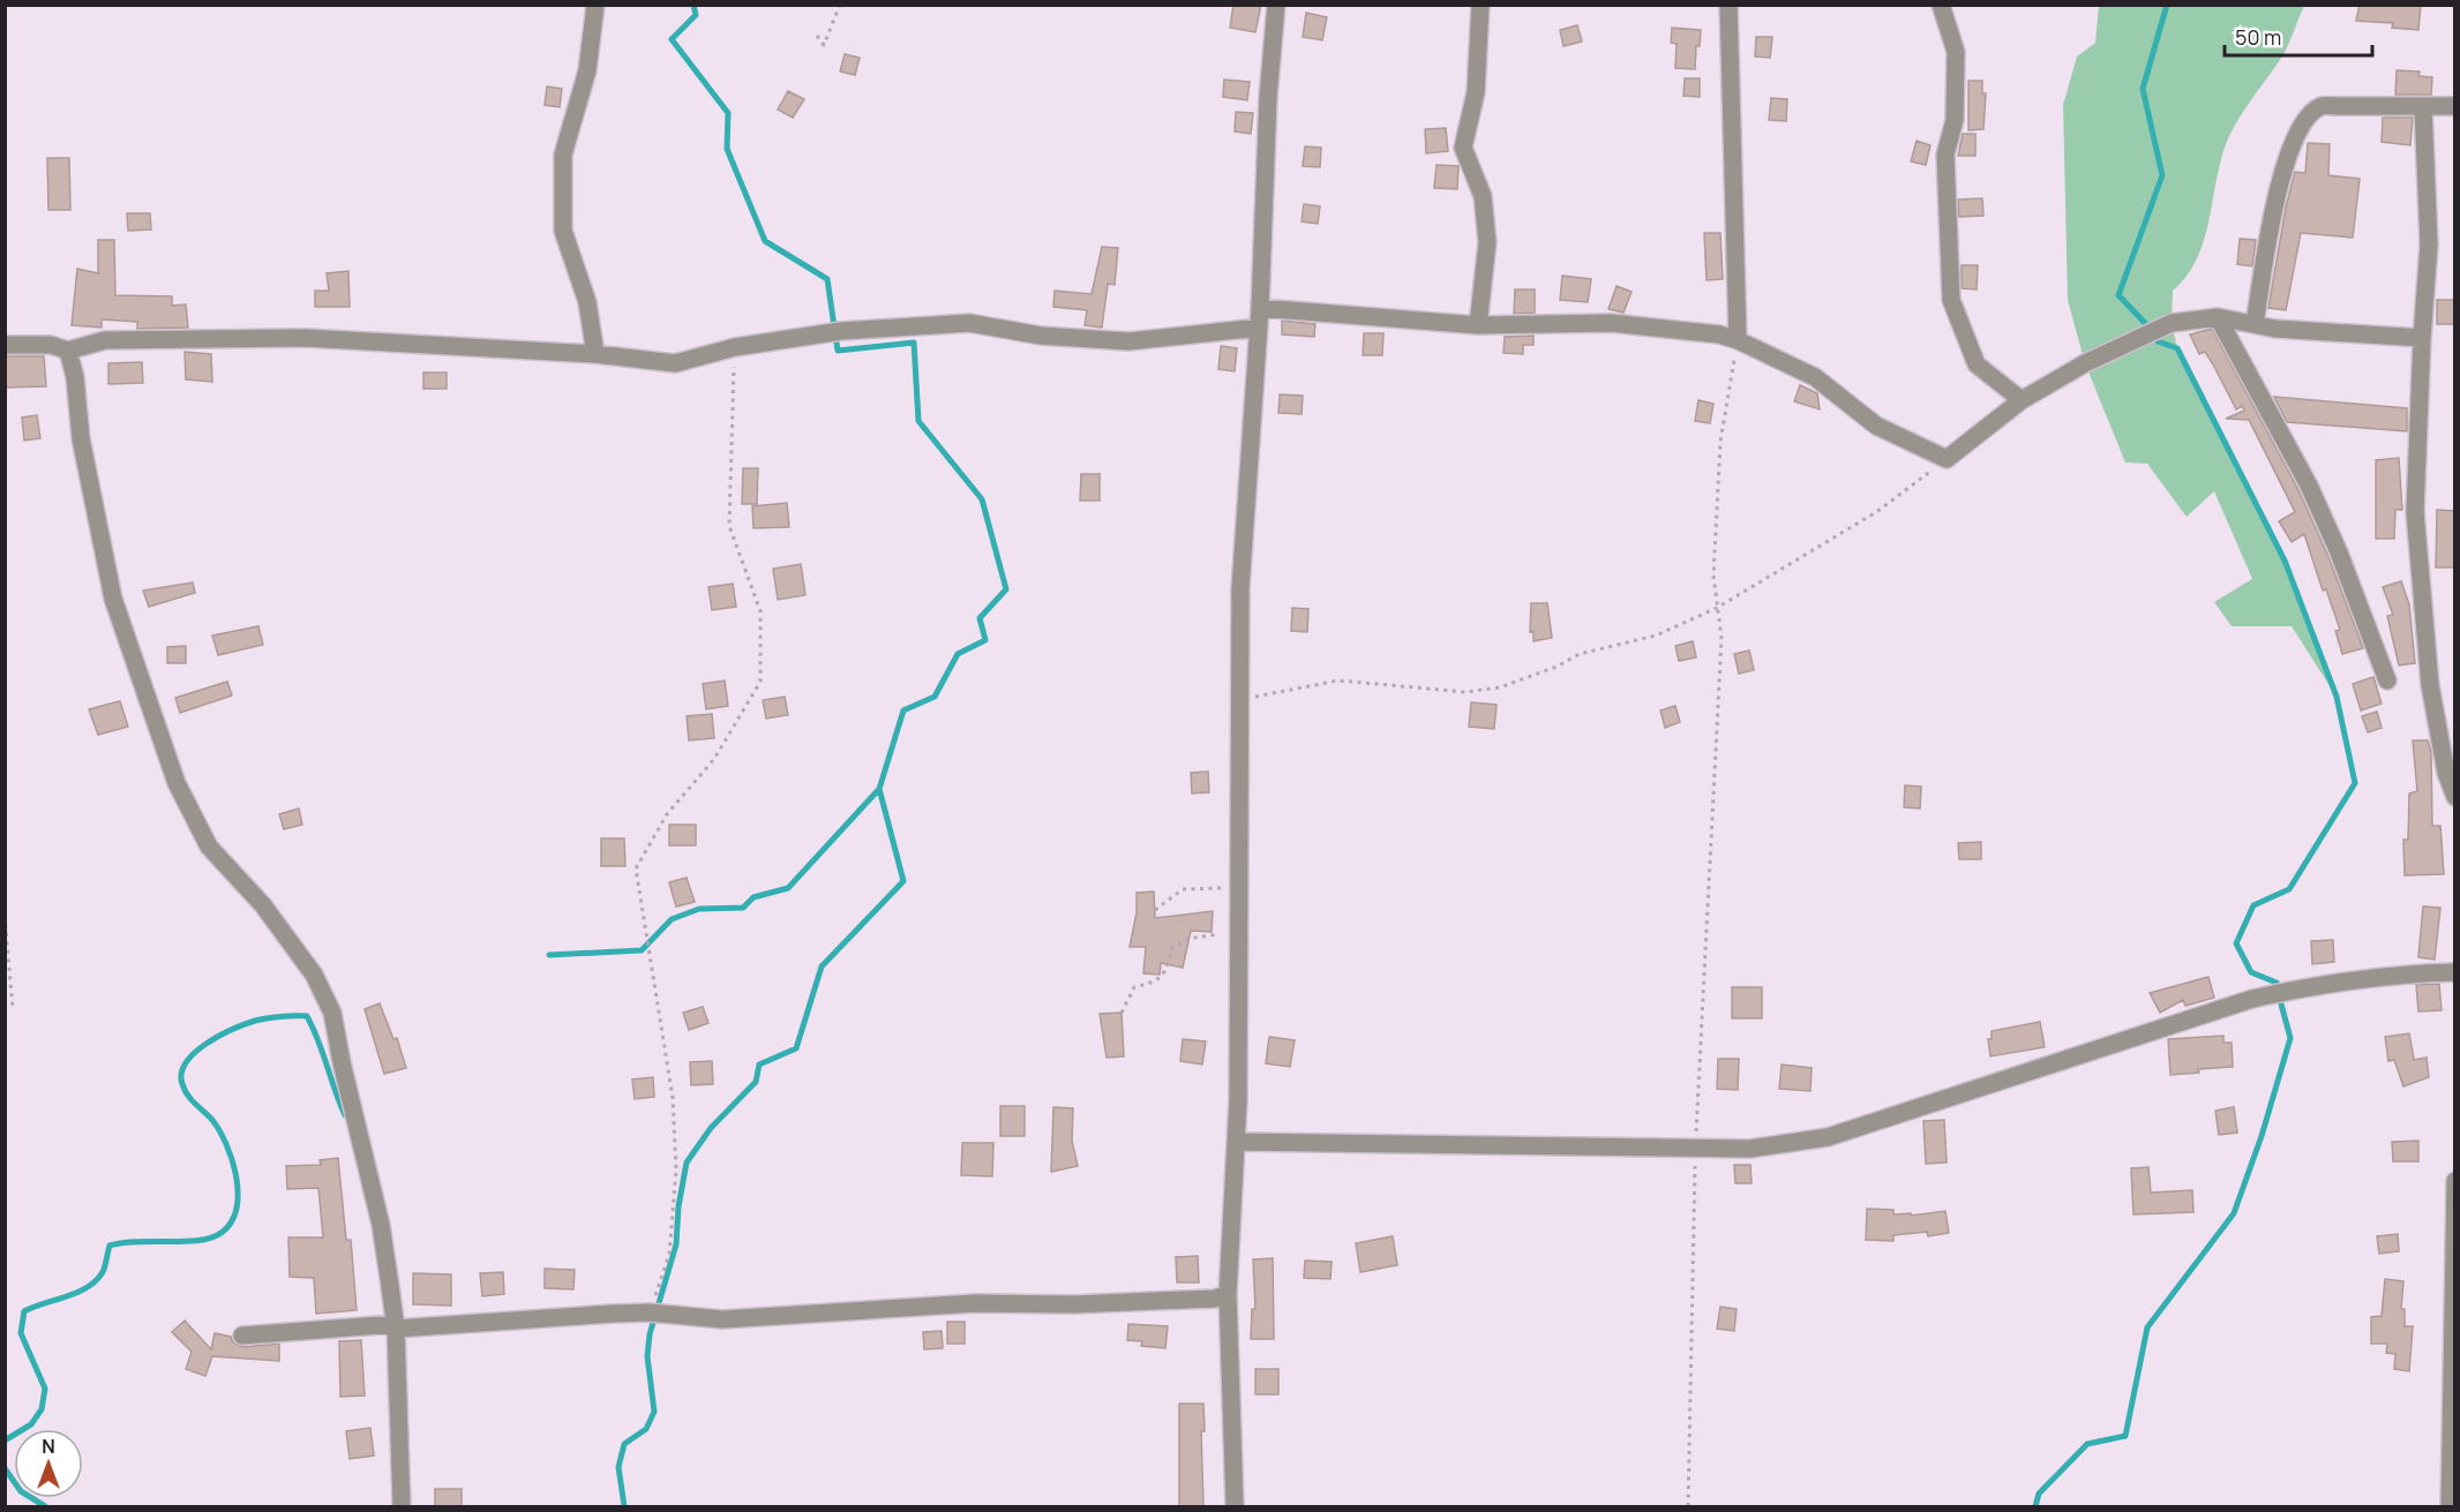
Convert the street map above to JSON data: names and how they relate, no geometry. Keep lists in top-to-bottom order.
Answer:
{
  "scale_bar": "50 m",
  "north": "top"
}
